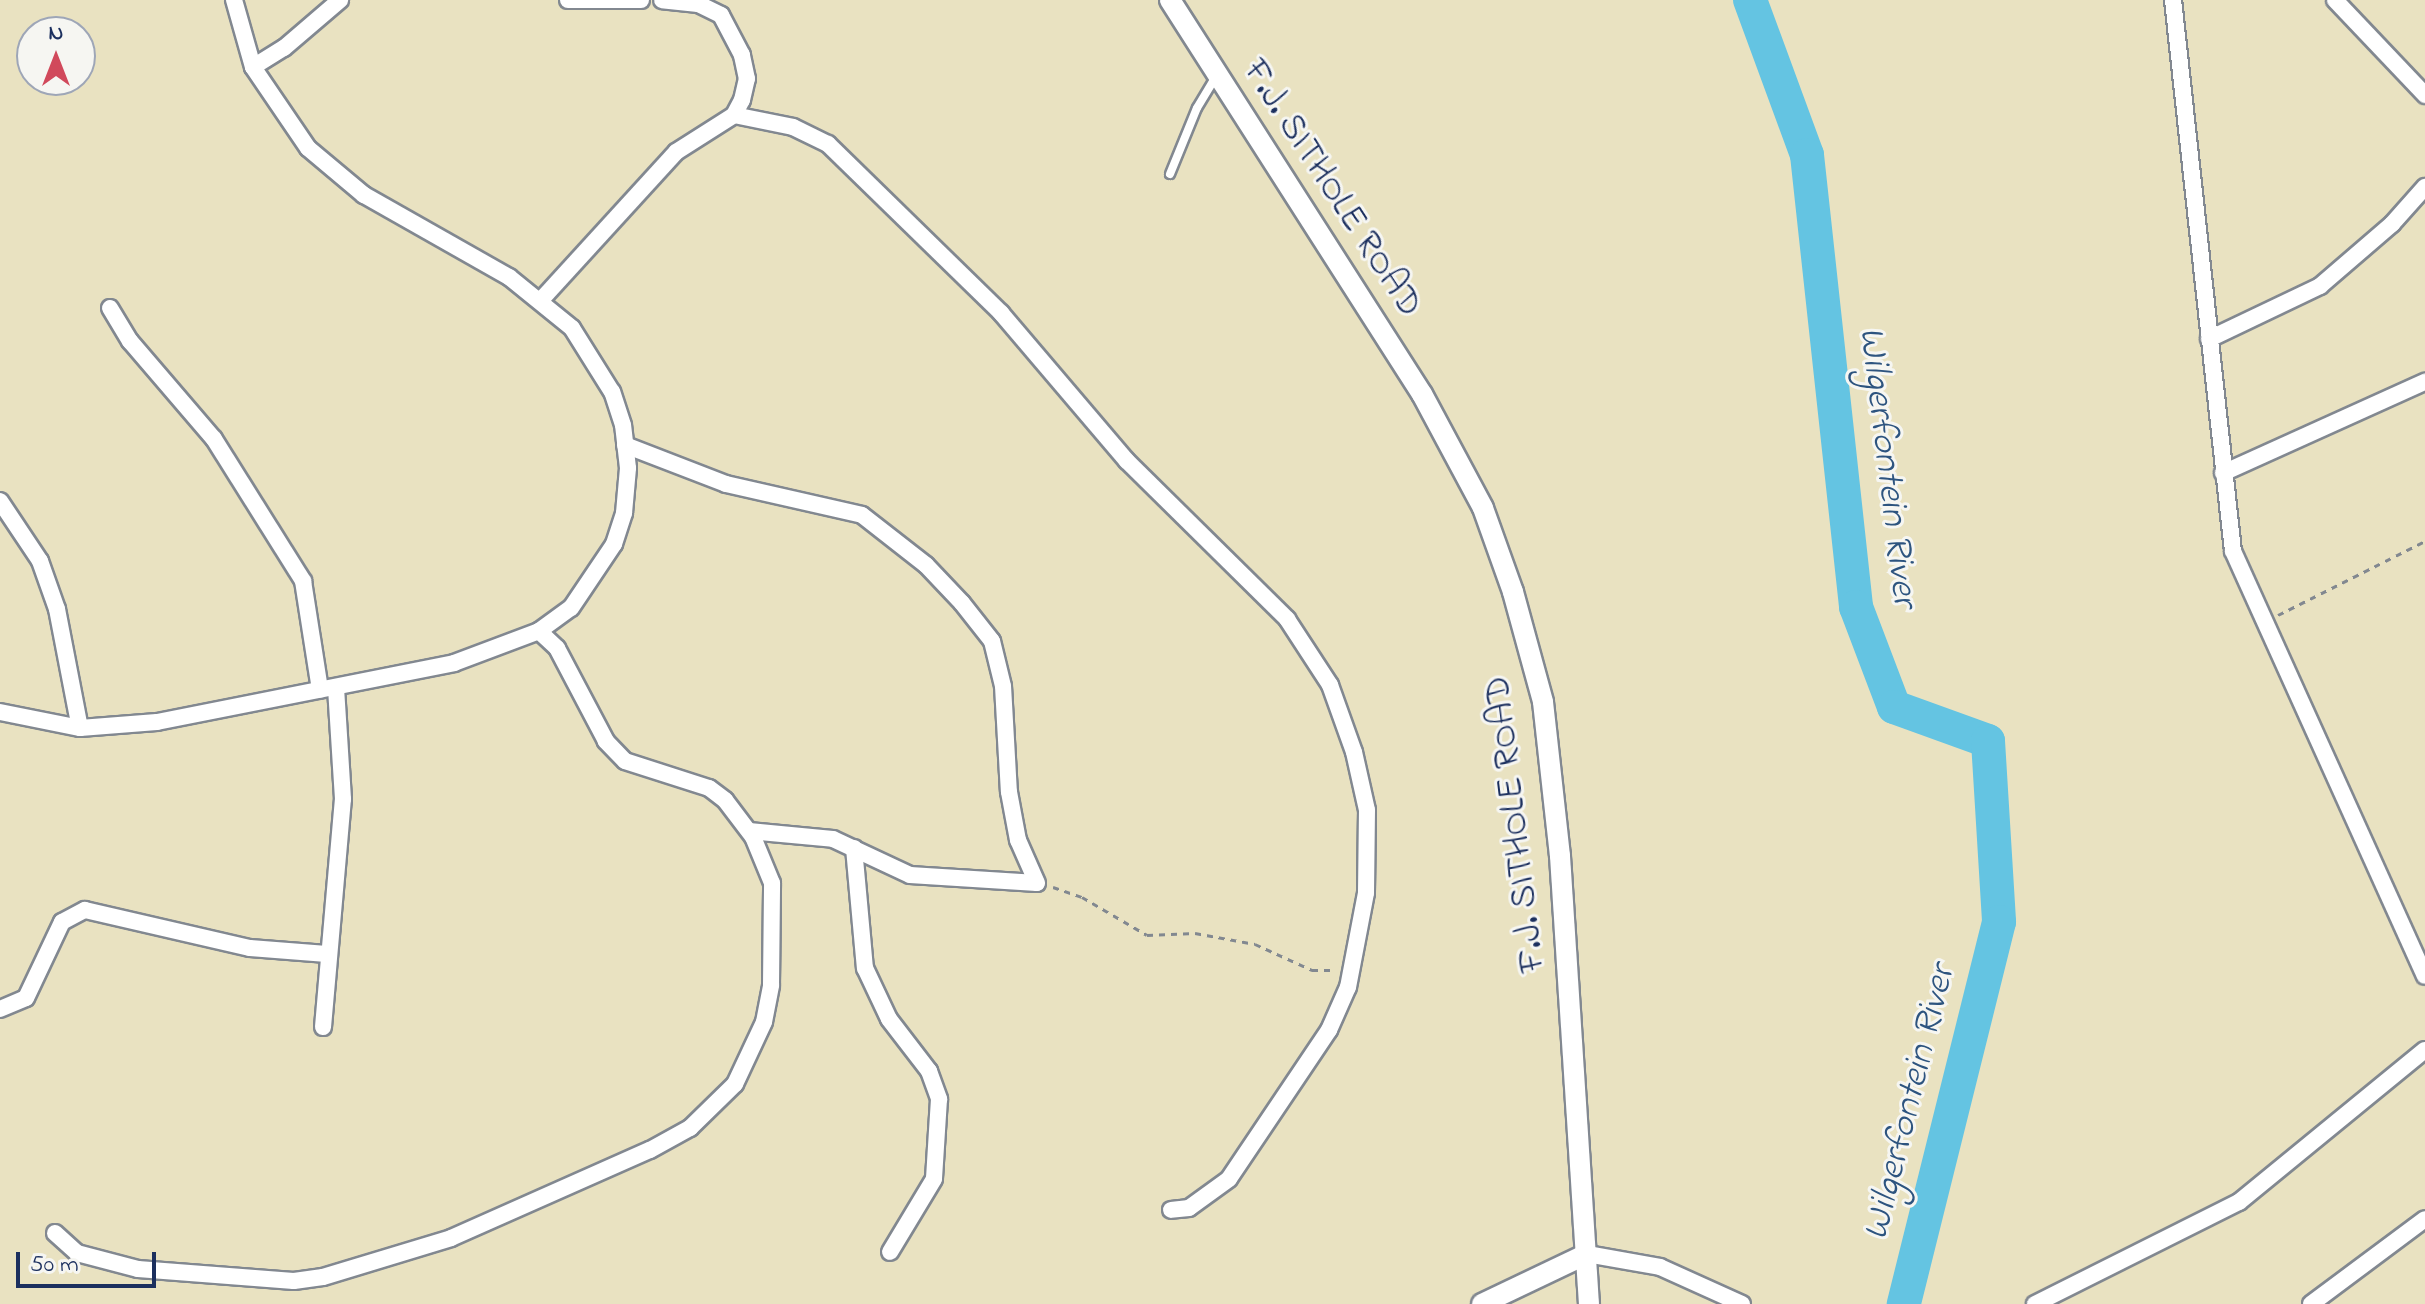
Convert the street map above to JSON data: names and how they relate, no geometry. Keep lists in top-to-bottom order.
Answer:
{
  "streets": {
    "street": ["F.J. SITHOLE ROAD"]
  },
  "water": ["Wilgerfontein River"],
  "scale_bar": "50 m",
  "north": "top"
}
